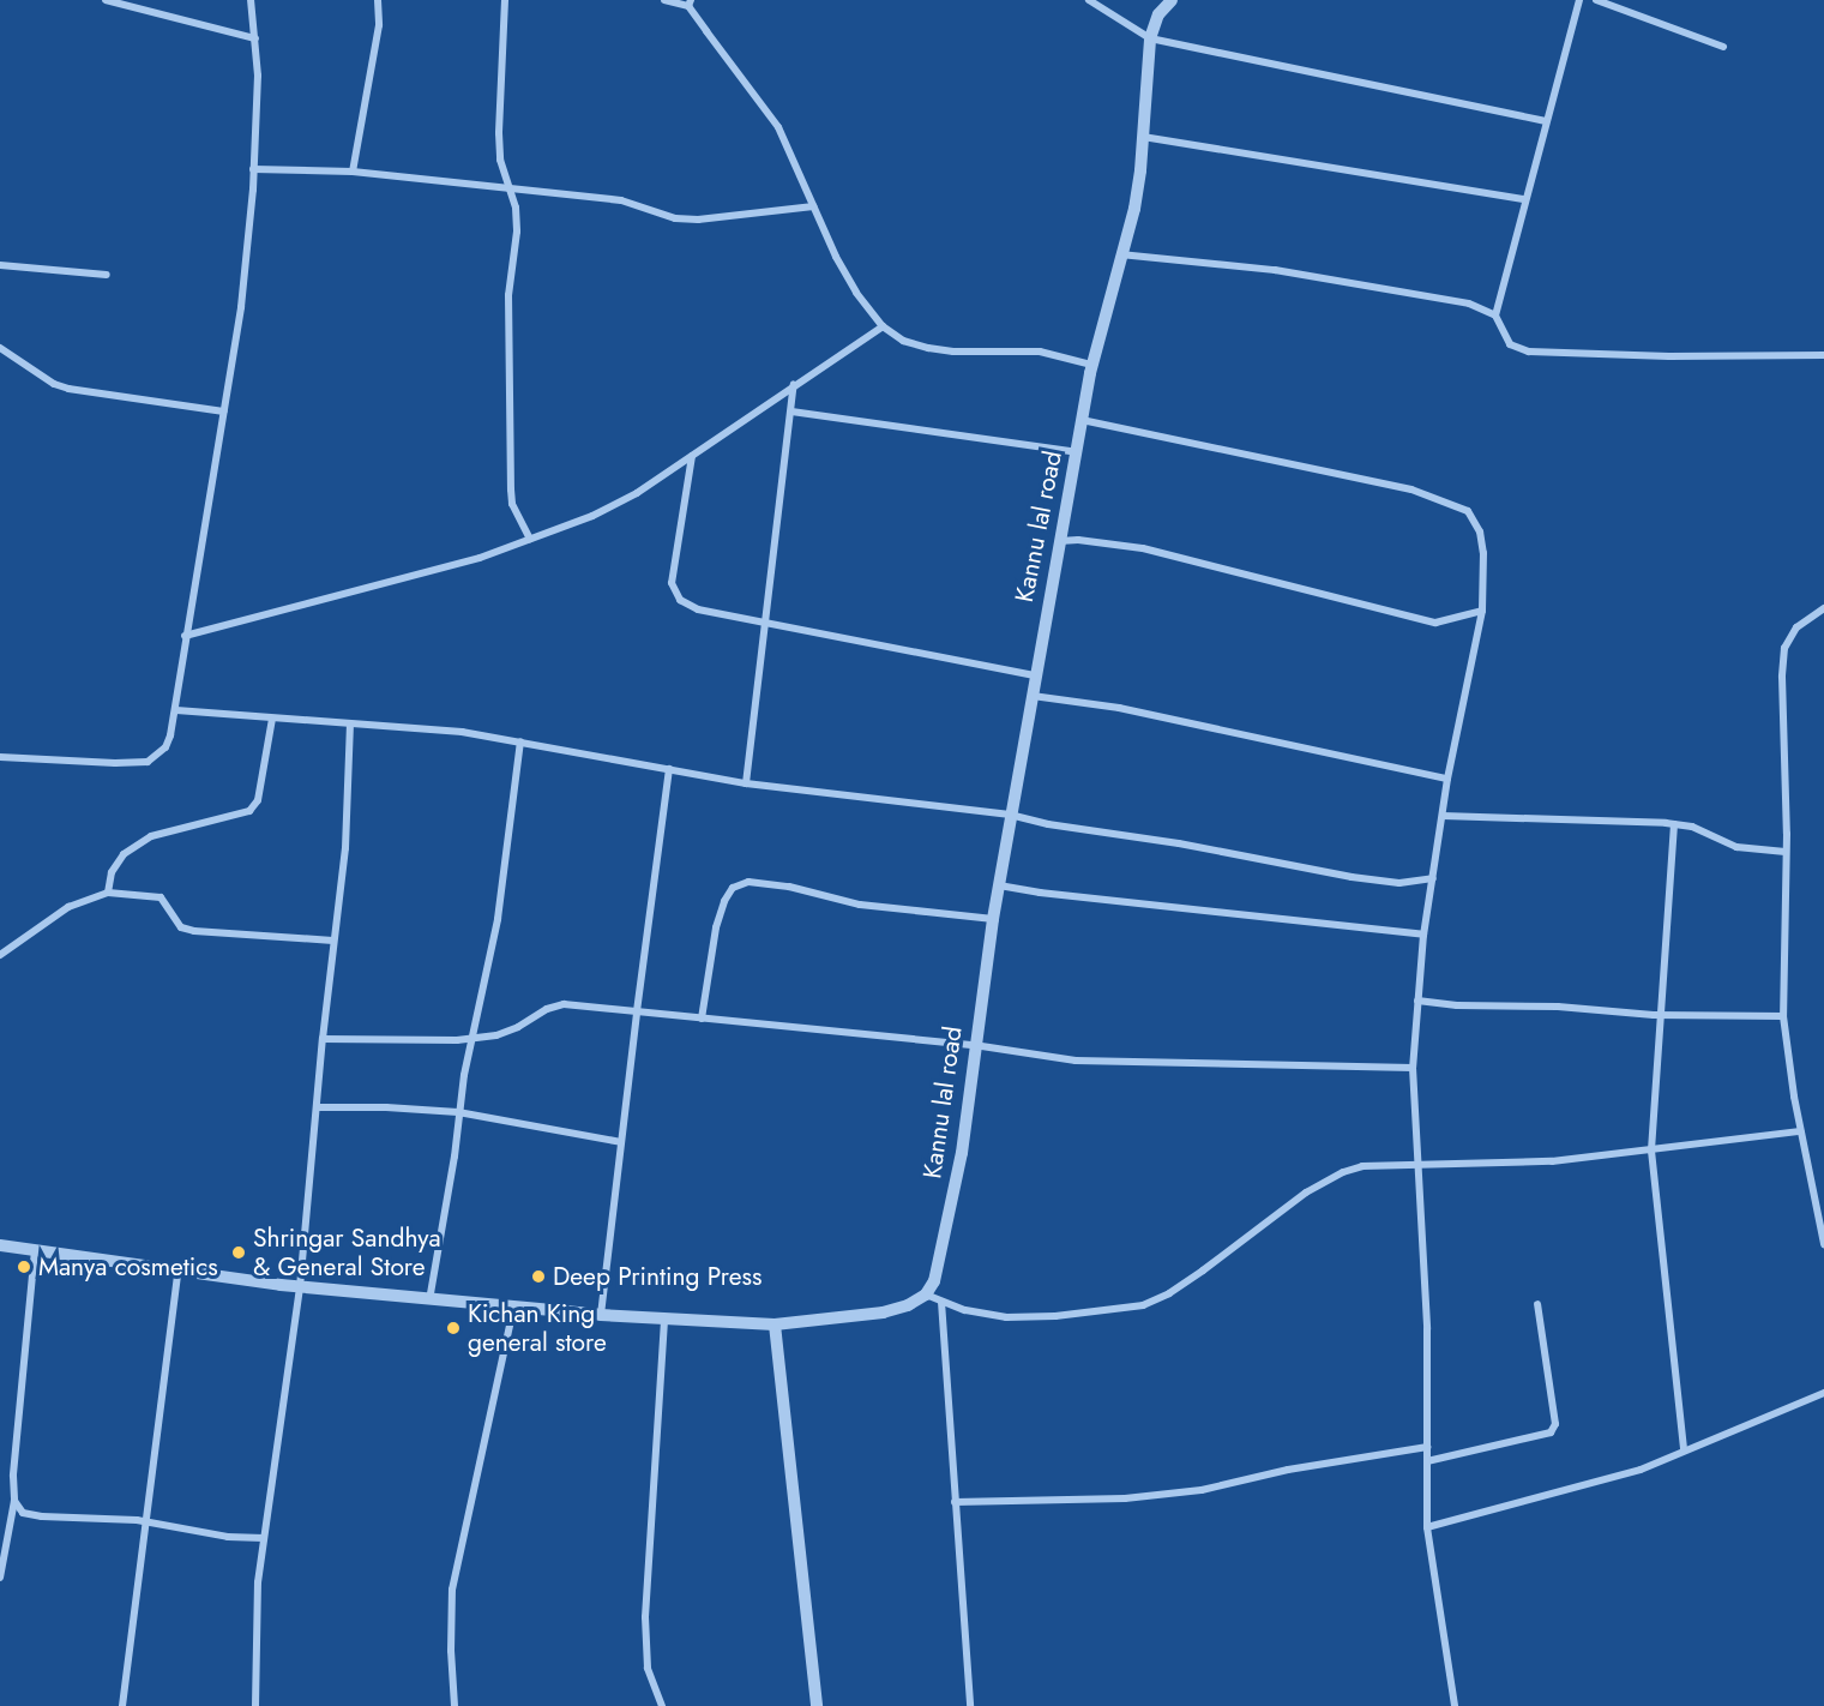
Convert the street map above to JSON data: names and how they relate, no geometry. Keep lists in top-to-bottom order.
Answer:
{
  "streets": {
    "street": ["Kannu lal road"]
  },
  "places": [
    "Shringar Sandhya & General Store",
    "Manya cosmetics",
    "Deep Printing Press",
    "Kichan King general store"
  ]
}
